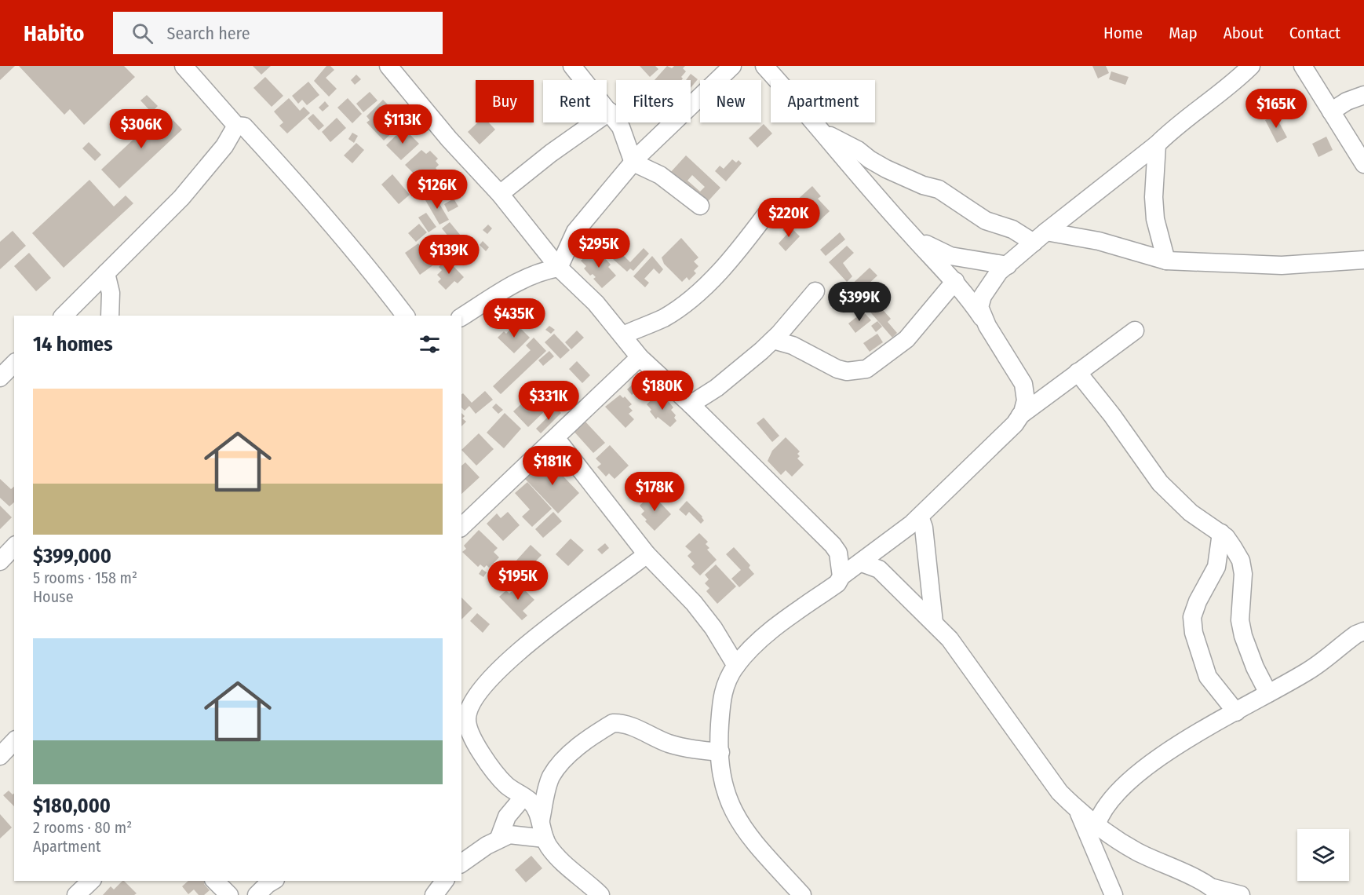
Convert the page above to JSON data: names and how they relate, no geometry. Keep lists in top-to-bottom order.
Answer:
{
  "page": {
    "header": "Habito",
    "search": "Search here",
    "nav": [
      "Home",
      "Map",
      "About",
      "Contact"
    ],
    "chip": [
      "Buy",
      "Rent",
      "Filters",
      "New",
      "Apartment"
    ],
    "price": [
      "$165K",
      "$113K",
      "$306K",
      "$126K",
      "$220K",
      "$295K",
      "$139K",
      "$399K",
      "$435K",
      "$180K",
      "$331K",
      "$181K",
      "$178K",
      "$195K"
    ],
    "heading": "14 homes",
    "list": [
      {
        "name": "$399,000",
        "note": "5 rooms · 158 m² · House"
      },
      {
        "name": "$180,000",
        "note": "2 rooms · 80 m² · Apartment"
      }
    ]
  }
}
